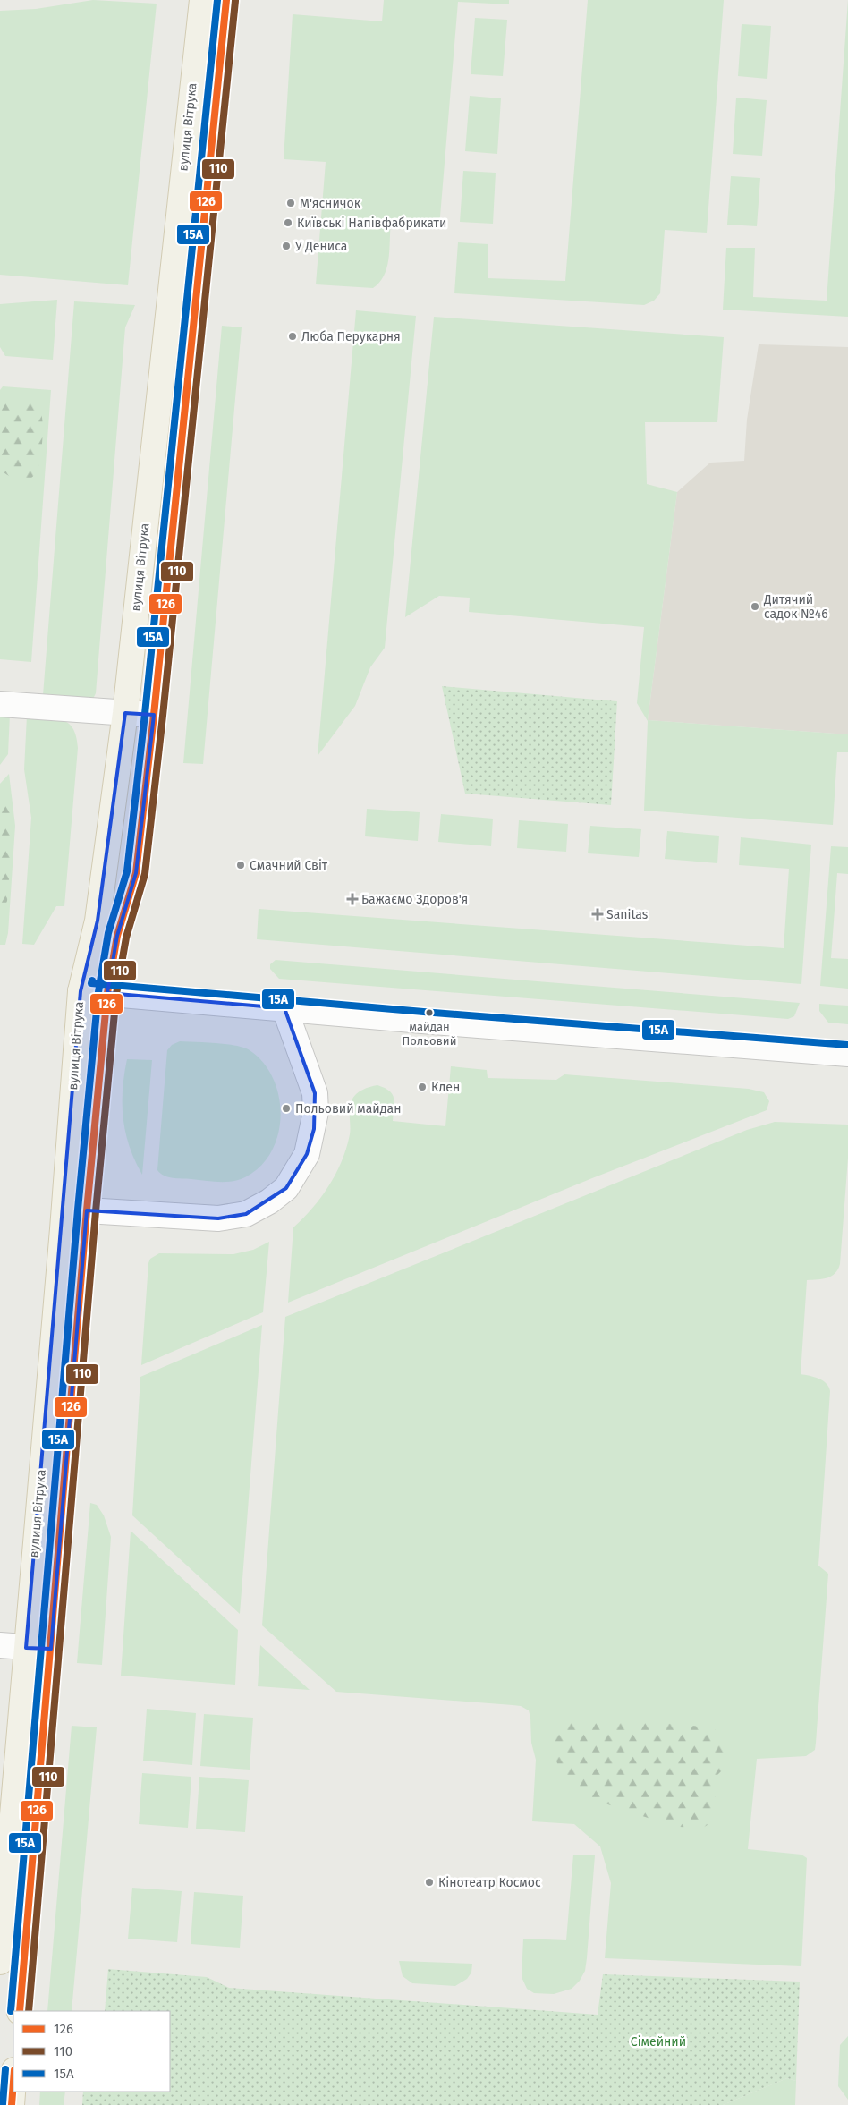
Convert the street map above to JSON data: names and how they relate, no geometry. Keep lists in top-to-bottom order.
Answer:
{
  "streets": {
    "main road": ["вулиця Вітрука"]
  },
  "parks": ["Сімейний"],
  "places": {
    "other": [
      "М'ясничок",
      "Київські Напівфабрикати",
      "У Дениса",
      "Люба Перукарня",
      "Дитячий садок №46",
      "Смачний Світ",
      "майдан Польовий",
      "Клен",
      "Польовий майдан",
      "Кінотеатр Космос"
    ],
    "health": ["Бажаємо Здоров'я", "Sanitas"]
  },
  "lines": ["transit line 126", "transit line 15A", "transit line 110"],
  "legend": ["126", "110", "15A"]
}
